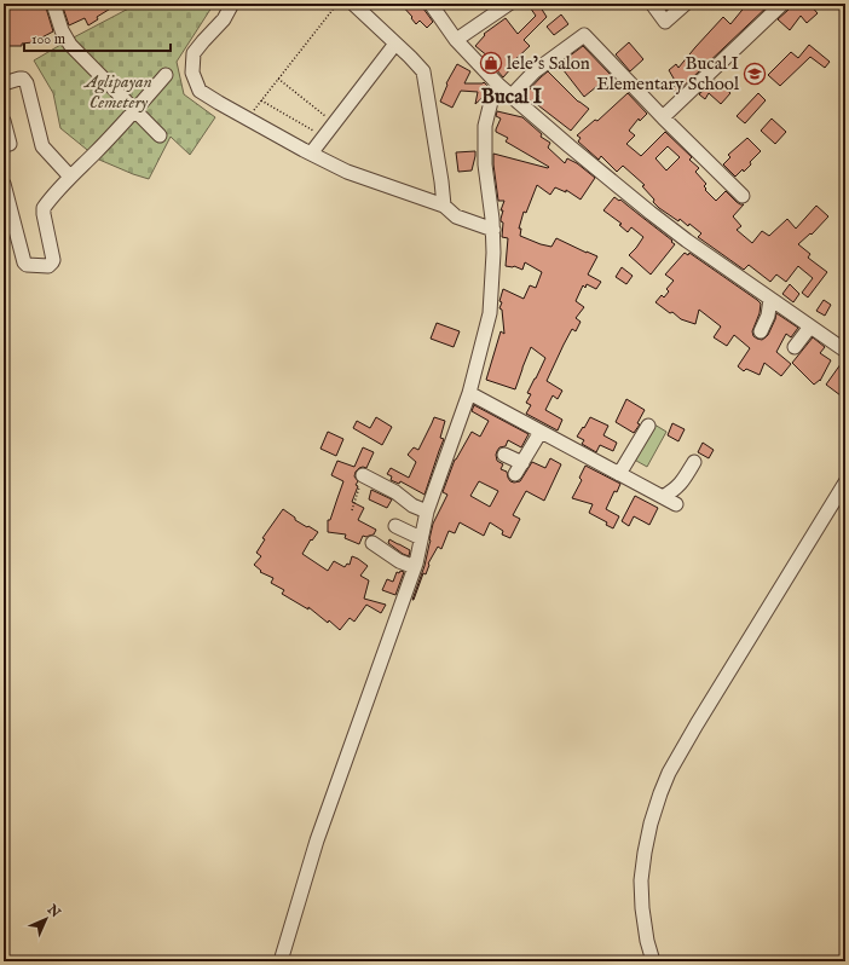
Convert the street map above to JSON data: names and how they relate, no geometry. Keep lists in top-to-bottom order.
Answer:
{
  "districts": ["Bucal I"],
  "parks": ["Aglipayan Cemetery"],
  "places": {
    "shop": ["lele’s Salon"],
    "school or university": ["Bucal I Elementary School"]
  },
  "scale_bar": "100 m",
  "north": "top right"
}
